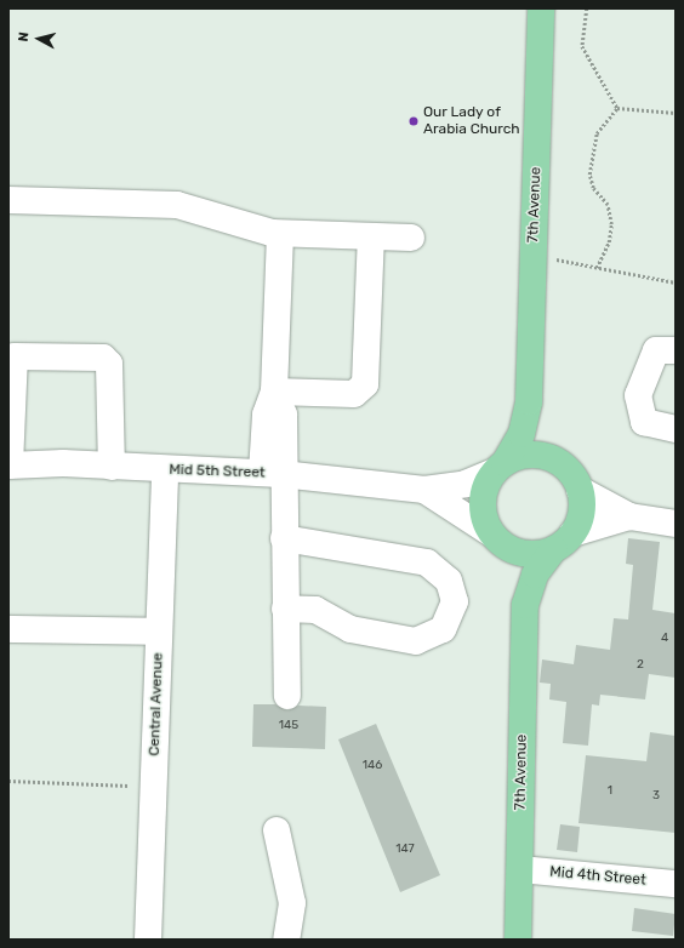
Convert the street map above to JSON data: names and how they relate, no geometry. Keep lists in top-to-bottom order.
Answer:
{
  "streets": {
    "main road": ["7th Avenue"],
    "street": ["Mid 5th Street", "Central Avenue", "Mid 4th Street"]
  },
  "crossings": [
    ["7th Avenue", "Mid 5th Street"],
    ["7th Avenue", "Mid 4th Street"],
    ["Mid 5th Street", "Central Avenue"]
  ],
  "places": ["Our Lady of Arabia Church"],
  "house_numbers": [
    "4",
    "2",
    "145",
    "146",
    "1",
    "3",
    "147"
  ],
  "north": "left"
}
